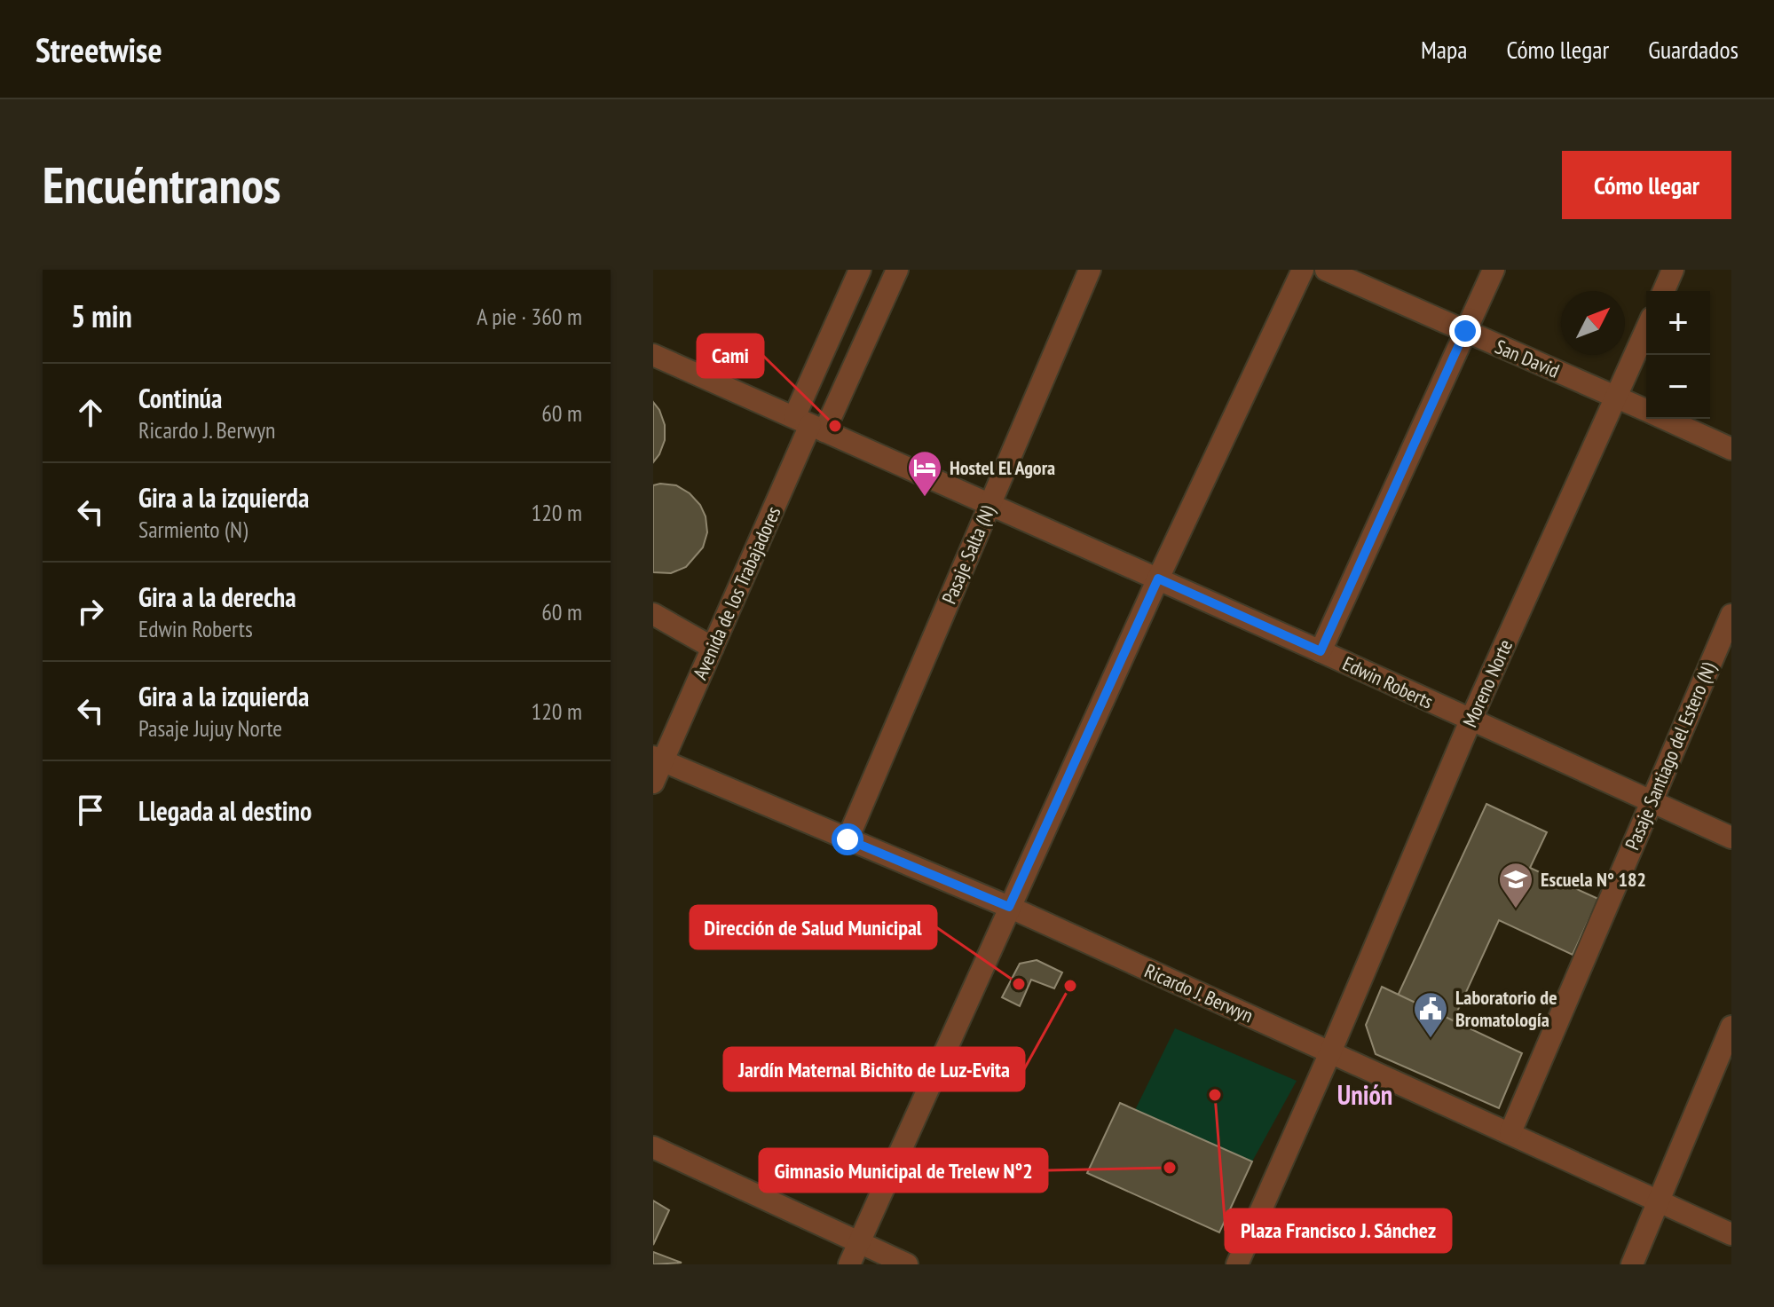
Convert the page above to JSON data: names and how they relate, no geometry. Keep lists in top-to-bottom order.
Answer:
{
  "streets": {
    "street": [
      "San David",
      "Pasaje Salta (N)",
      "Avenida de los Trabajadores",
      "Edwin Roberts",
      "Moreno Norte",
      "Pasaje Santiago del Estero (N)",
      "Ricardo J. Berwyn"
    ]
  },
  "crossings": [
    ["San David", "Moreno Norte"],
    ["Pasaje Salta (N)", "Edwin Roberts"],
    ["Pasaje Salta (N)", "Ricardo J. Berwyn"],
    ["Avenida de los Trabajadores", "Edwin Roberts"],
    ["Avenida de los Trabajadores", "Ricardo J. Berwyn"],
    ["Edwin Roberts", "Moreno Norte"],
    ["Edwin Roberts", "Pasaje Santiago del Estero (N)"],
    ["Moreno Norte", "Ricardo J. Berwyn"],
    ["Pasaje Santiago del Estero (N)", "Ricardo J. Berwyn"]
  ],
  "districts": ["Unión"],
  "places": {
    "other": [
      "Cami",
      "Dirección de Salud Municipal",
      "Jardín Maternal Bichito de Luz-Evita",
      "Plaza Francisco J. Sánchez",
      "Gimnasio Municipal de Trelew N°2"
    ],
    "hotel": ["Hostel El Agora"],
    "school or university": ["Escuela N° 182"],
    "public building": ["Laboratorio de Bromatología"]
  },
  "north": "top right",
  "page": {
    "header": "Streetwise",
    "nav": ["Mapa", "Cómo llegar", "Guardados"],
    "buttons": "Cómo llegar",
    "title": "Encuéntranos",
    "heading": ["5 min", "A pie · 360 m"],
    "map_buttons": ["+", "−"],
    "list": [
      ["Continúa", "Ricardo J. Berwyn", "60 m"],
      ["Gira a la izquierda", "Sarmiento (N)", "120 m"],
      ["Gira a la derecha", "Edwin Roberts", "60 m"],
      ["Gira a la izquierda", "Pasaje Jujuy Norte", "120 m"],
      "Llegada al destino"
    ]
  }
}
